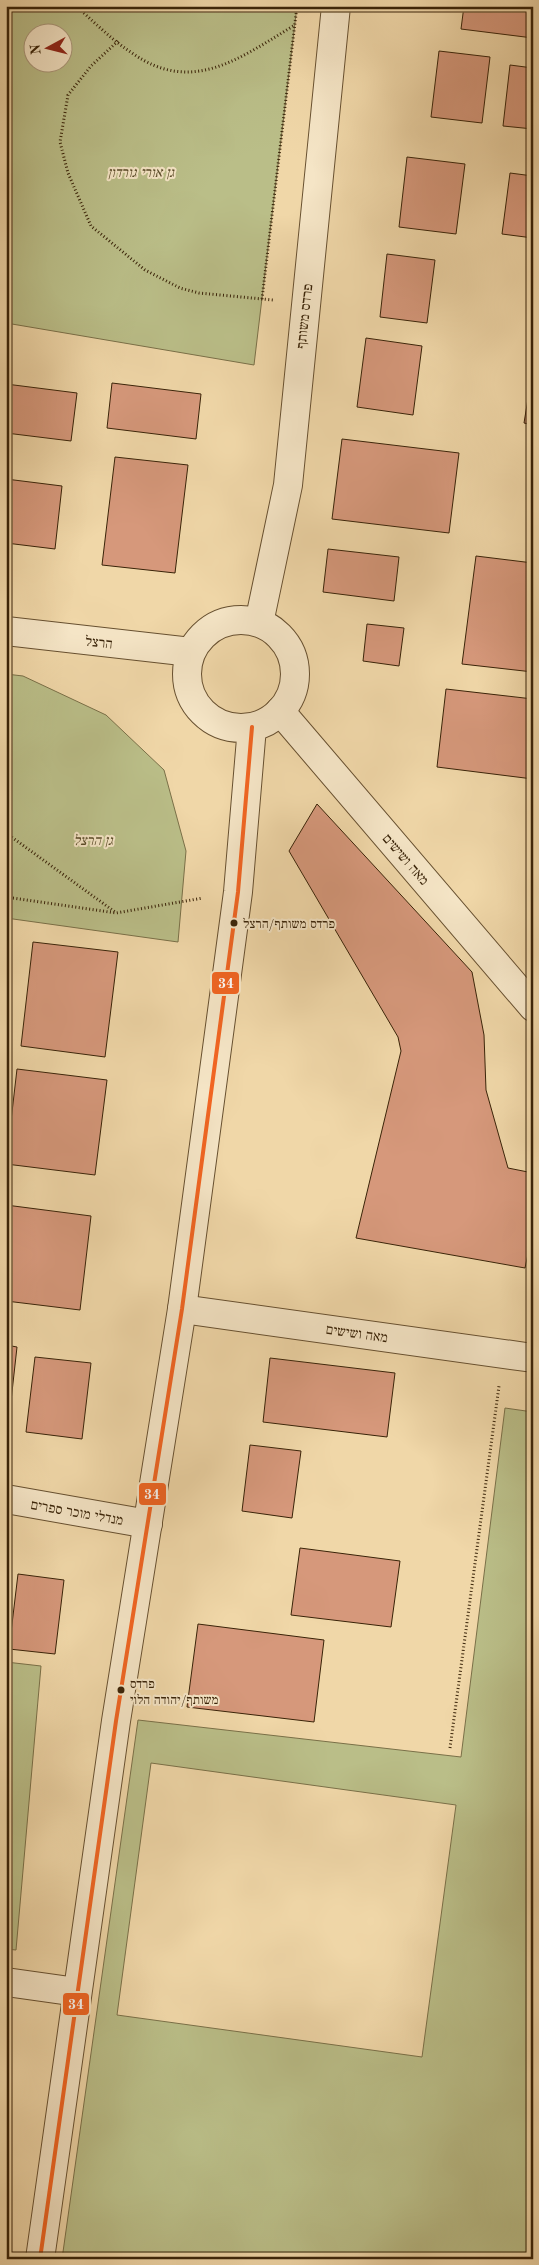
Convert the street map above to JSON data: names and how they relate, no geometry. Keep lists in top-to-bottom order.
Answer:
{
  "streets": {
    "street": [
      "פרדס משותף",
      "הרצל",
      "מאה ושישים",
      "מנדלי מוכר ספרים"
    ]
  },
  "crossings": [
    ["פרדס משותף", "הרצל"],
    ["פרדס משותף", "מאה ושישים"],
    ["הרצל", "מאה ושישים"]
  ],
  "parks": ["גן אורי גורדון", "גן הרצל"],
  "places": ["פרדס משותף/הרצל", "פרדס משותף/יהודה הלוי"],
  "lines": ["transit line 34"],
  "north": "left"
}
